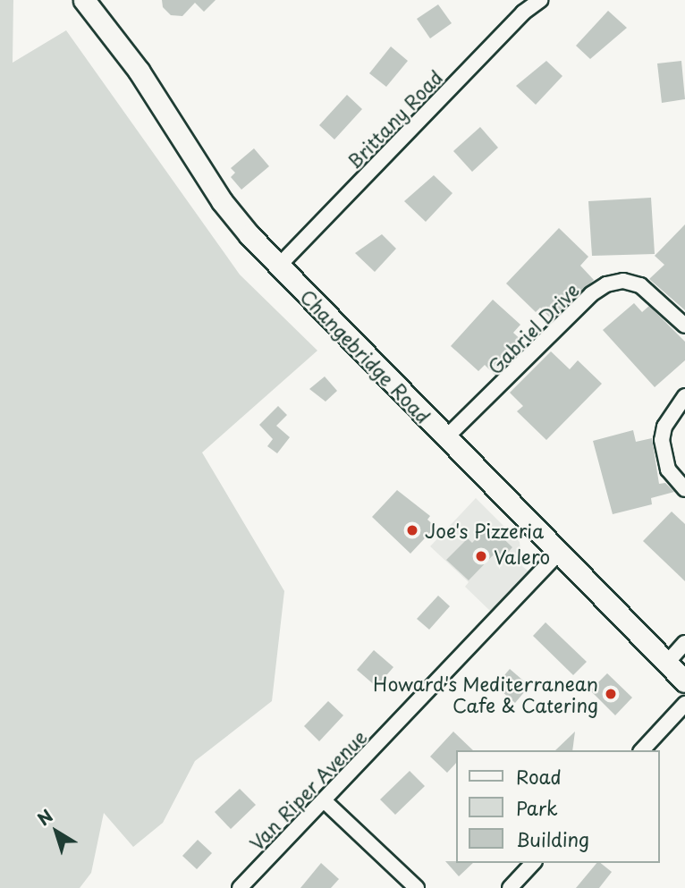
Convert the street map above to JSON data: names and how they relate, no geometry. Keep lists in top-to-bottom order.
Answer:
{
  "streets": {
    "main road": ["Changebridge Road"],
    "street": ["Brittany Road", "Gabriel Drive", "Van Riper Avenue"]
  },
  "crossings": [
    ["Brittany Road", "Changebridge Road"],
    ["Gabriel Drive", "Changebridge Road"],
    ["Changebridge Road", "Van Riper Avenue"]
  ],
  "places": ["Joe's Pizzeria", "Valero", "Howard's Mediterranean Cafe & Catering"],
  "legend": ["Road", "Park", "Building"],
  "north": "top left"
}
